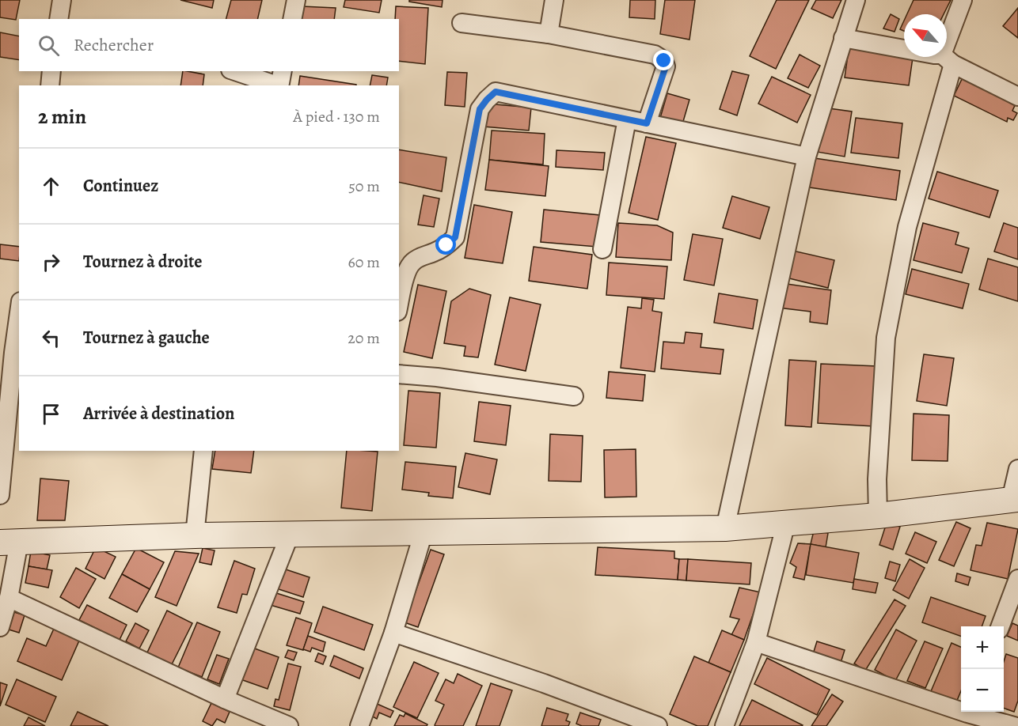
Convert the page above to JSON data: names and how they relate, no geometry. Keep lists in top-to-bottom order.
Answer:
{
  "north": "top left",
  "page": {
    "search": "Rechercher",
    "heading": ["2 min", "À pied · 130 m"],
    "list": [
      ["Continuez", "50 m"],
      ["Tournez à droite", "60 m"],
      ["Tournez à gauche", "20 m"],
      "Arrivée à destination"
    ],
    "map_buttons": ["+", "−"]
  }
}
